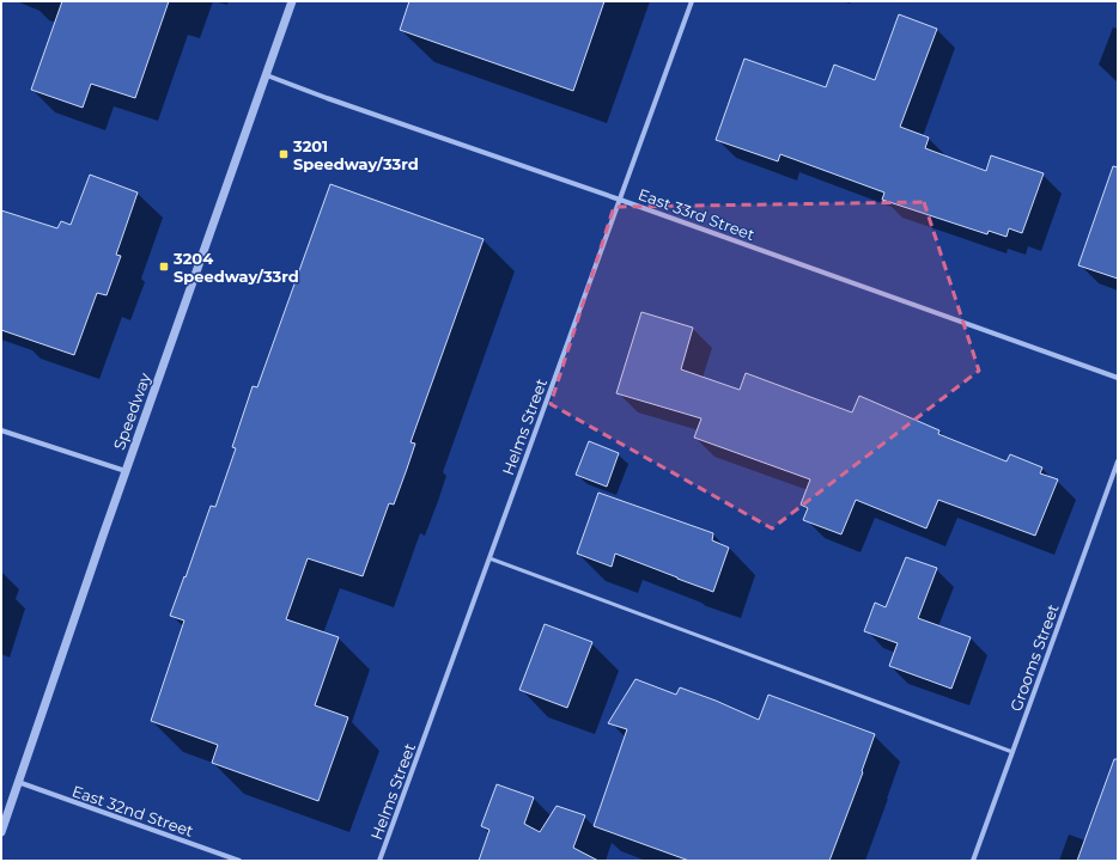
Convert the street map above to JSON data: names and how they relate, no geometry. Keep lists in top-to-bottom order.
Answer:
{
  "streets": {
    "street": [
      "East 33rd Street",
      "Speedway",
      "Helms Street",
      "Grooms Street",
      "East 32nd Street"
    ]
  },
  "crossings": [
    ["East 33rd Street", "Speedway"],
    ["East 33rd Street", "Helms Street"],
    ["Speedway", "East 32nd Street"]
  ],
  "places": {
    "transit": ["3201 Speedway/33rd", "3204 Speedway/33rd"]
  }
}
